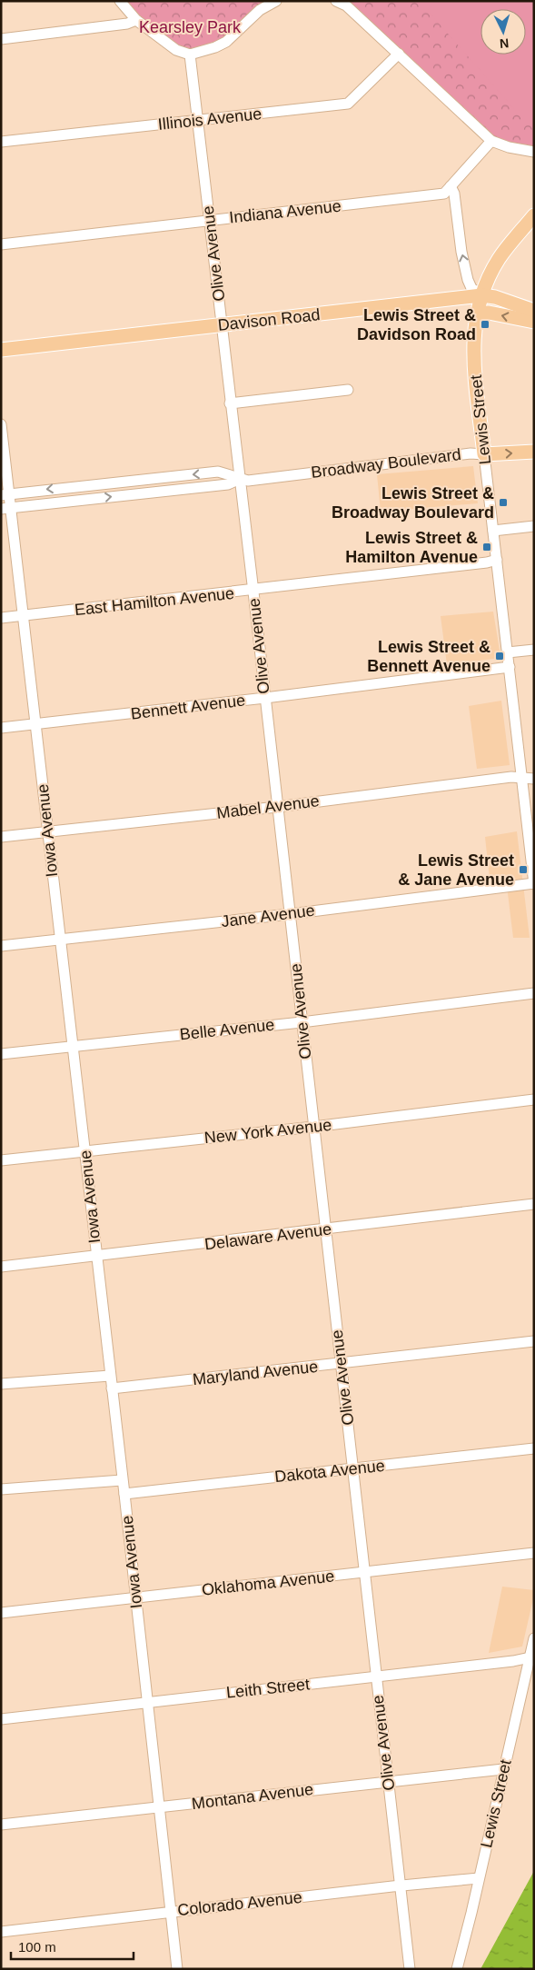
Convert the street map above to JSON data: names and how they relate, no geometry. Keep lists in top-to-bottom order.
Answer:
{
  "streets": {
    "main road": ["Davison Road", "Lewis Street", "Broadway Boulevard"],
    "street": [
      "Illinois Avenue",
      "Indiana Avenue",
      "Olive Avenue",
      "East Hamilton Avenue",
      "Bennett Avenue",
      "Mabel Avenue",
      "Iowa Avenue",
      "Jane Avenue",
      "Belle Avenue",
      "New York Avenue",
      "Delaware Avenue",
      "Maryland Avenue",
      "Dakota Avenue",
      "Oklahoma Avenue",
      "Leith Street",
      "Montana Avenue",
      "Colorado Avenue"
    ]
  },
  "crossings": [
    ["Illinois Avenue", "Olive Avenue"],
    ["Indiana Avenue", "Olive Avenue"],
    ["Olive Avenue", "Davison Road"],
    ["Olive Avenue", "Broadway Boulevard"],
    ["Olive Avenue", "East Hamilton Avenue"],
    ["Olive Avenue", "Bennett Avenue"],
    ["Olive Avenue", "Mabel Avenue"],
    ["Olive Avenue", "Jane Avenue"],
    ["Olive Avenue", "Belle Avenue"],
    ["Olive Avenue", "New York Avenue"],
    ["Olive Avenue", "Delaware Avenue"],
    ["Olive Avenue", "Maryland Avenue"],
    ["Olive Avenue", "Dakota Avenue"],
    ["Olive Avenue", "Oklahoma Avenue"],
    ["Olive Avenue", "Leith Street"],
    ["Olive Avenue", "Montana Avenue"],
    ["Olive Avenue", "Colorado Avenue"],
    ["Davison Road", "Lewis Street"],
    ["Lewis Street", "Broadway Boulevard"],
    ["Lewis Street", "East Hamilton Avenue"],
    ["Lewis Street", "Bennett Avenue"],
    ["Lewis Street", "Mabel Avenue"],
    ["Lewis Street", "Jane Avenue"],
    ["Lewis Street", "Leith Street"],
    ["Lewis Street", "Montana Avenue"],
    ["Lewis Street", "Colorado Avenue"],
    ["Broadway Boulevard", "Iowa Avenue"],
    ["East Hamilton Avenue", "Iowa Avenue"],
    ["Bennett Avenue", "Iowa Avenue"],
    ["Mabel Avenue", "Iowa Avenue"],
    ["Iowa Avenue", "Jane Avenue"],
    ["Iowa Avenue", "Belle Avenue"],
    ["Iowa Avenue", "New York Avenue"],
    ["Iowa Avenue", "Delaware Avenue"],
    ["Iowa Avenue", "Maryland Avenue"],
    ["Iowa Avenue", "Dakota Avenue"],
    ["Iowa Avenue", "Oklahoma Avenue"],
    ["Iowa Avenue", "Leith Street"],
    ["Iowa Avenue", "Montana Avenue"],
    ["Iowa Avenue", "Colorado Avenue"]
  ],
  "parks": ["Kearsley Park"],
  "places": {
    "transit": [
      "Lewis Street & Davidson Road",
      "Lewis Street & Broadway Boulevard",
      "Lewis Street & Hamilton Avenue",
      "Lewis Street & Bennett Avenue",
      "Lewis Street & Jane Avenue"
    ]
  },
  "scale_bar": "100 m",
  "north": "bottom"
}
